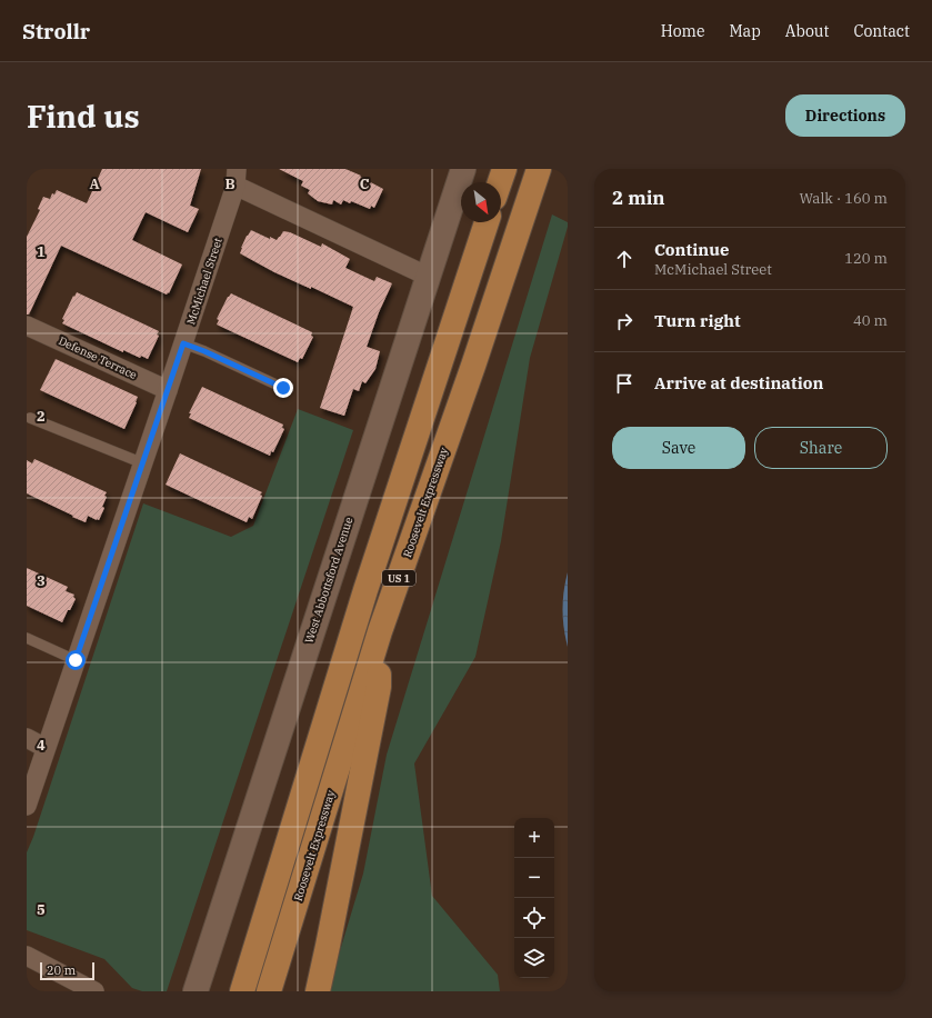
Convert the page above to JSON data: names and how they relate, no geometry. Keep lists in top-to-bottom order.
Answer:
{
  "streets": {
    "highway": ["Roosevelt Expressway", "US 1"],
    "street": ["McMichael Street", "Defense Terrace", "West Abbottsford Avenue"]
  },
  "crossings": [
    ["McMichael Street", "Defense Terrace"],
    ["McMichael Street", "West Abbottsford Avenue"]
  ],
  "scale_bar": "20 m",
  "north": "bottom right",
  "page": {
    "header": "Strollr",
    "nav": [
      "Home",
      "Map",
      "About",
      "Contact"
    ],
    "buttons": [
      "Directions",
      ["Save", "Share"]
    ],
    "title": "Find us",
    "heading": ["2 min", "Walk · 160 m"],
    "list": [
      ["Continue", "McMichael Street", "120 m"],
      ["Turn right", "40 m"],
      "Arrive at destination"
    ],
    "map_buttons": ["+", "−"],
    "scale": "20 m"
  },
  "grid": {
    "columns": ["A", "B", "C"],
    "rows": [
      "1",
      "2",
      "3",
      "4",
      "5"
    ]
  }
}
